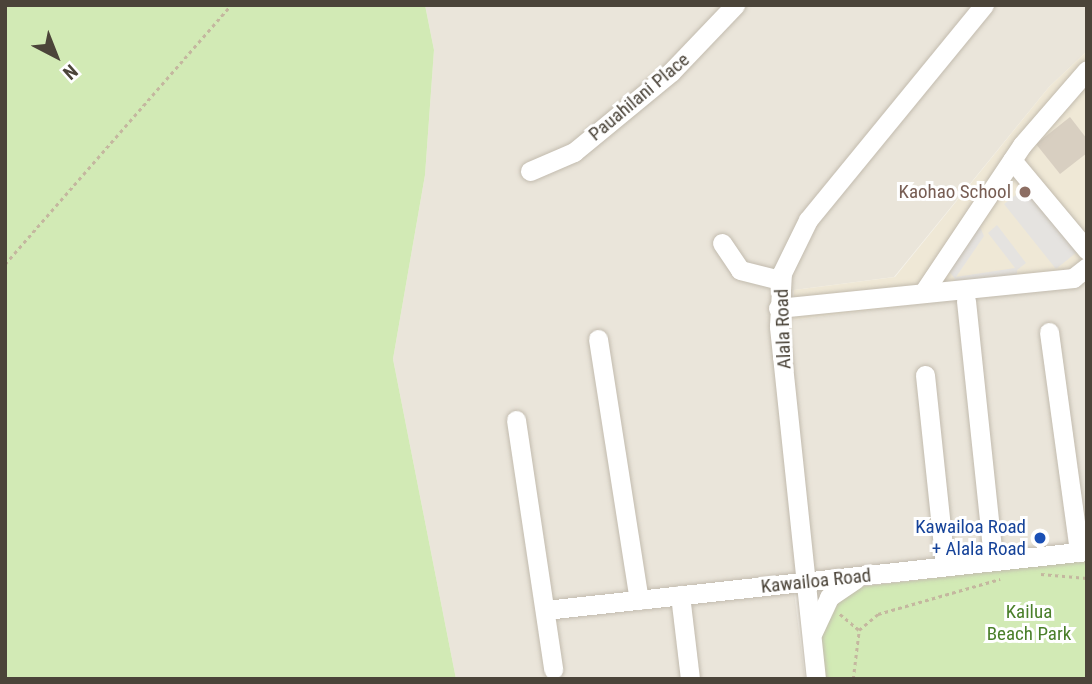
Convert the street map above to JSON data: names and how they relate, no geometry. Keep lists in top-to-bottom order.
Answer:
{
  "streets": {
    "street": ["Pauahilani Place", "Alala Road", "Kawailoa Road"]
  },
  "crossings": [
    ["Alala Road", "Kawailoa Road"]
  ],
  "parks": ["Kailua Beach Park"],
  "places": ["Kaohao School", "Kawailoa Road + Alala Road"],
  "north": "bottom right"
}
